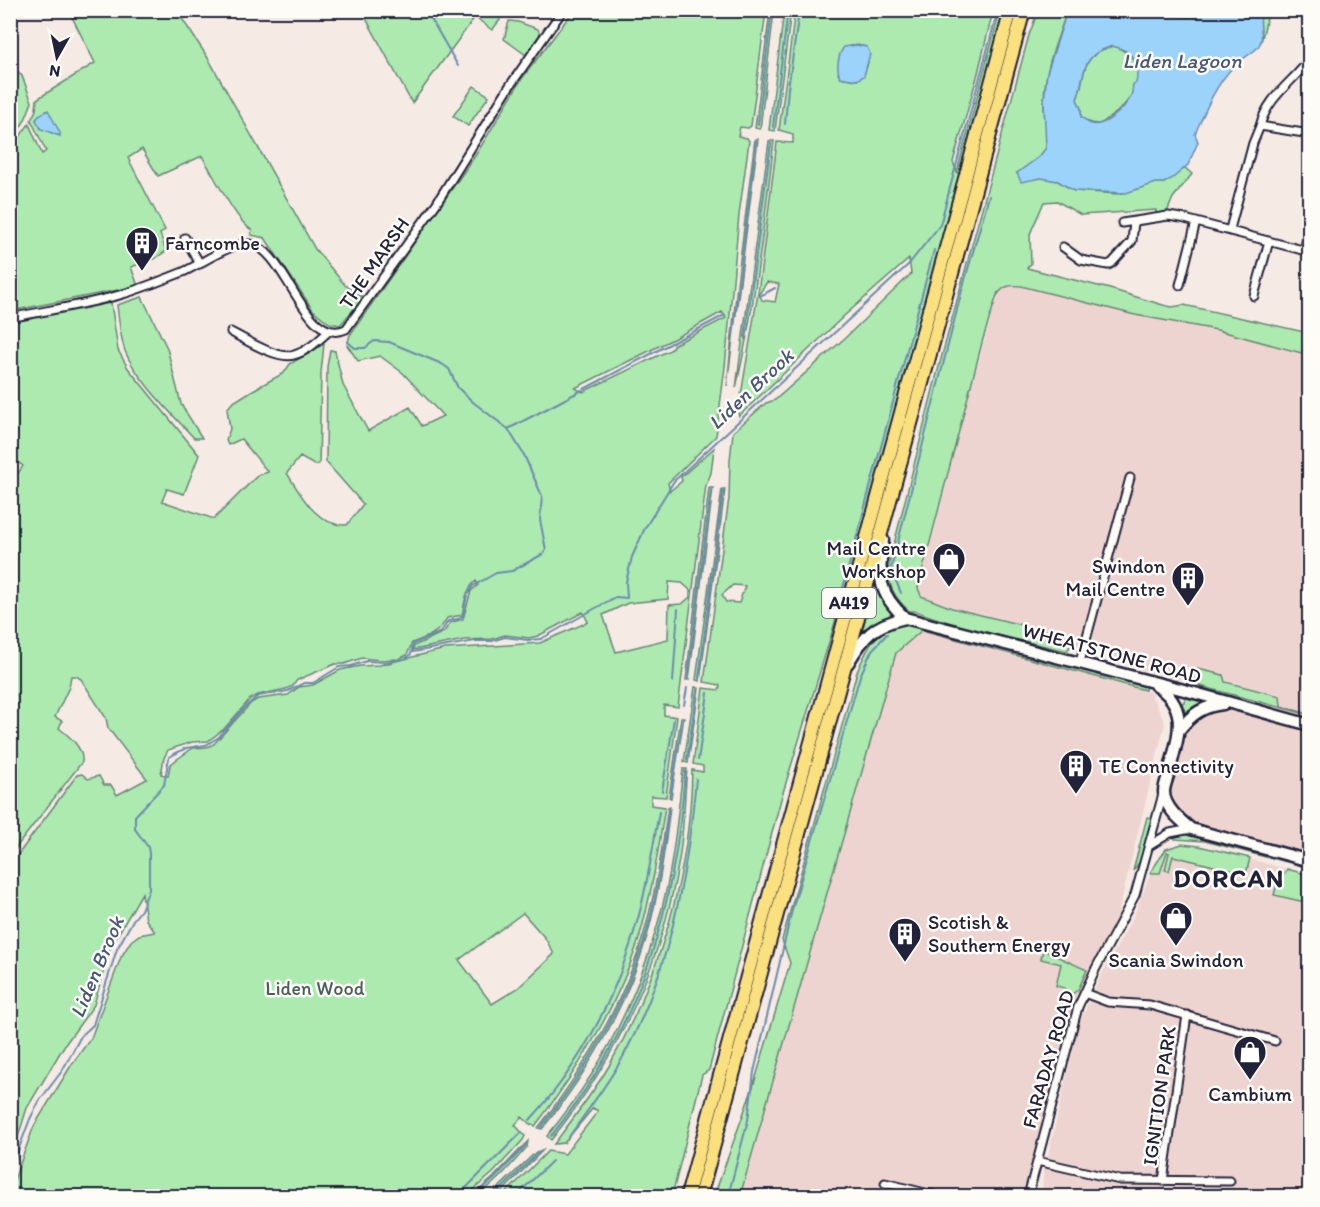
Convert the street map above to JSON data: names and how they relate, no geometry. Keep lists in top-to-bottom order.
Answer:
{
  "streets": {
    "highway": ["A419"],
    "main road": ["WHEATSTONE ROAD", "FARADAY ROAD"],
    "street": ["THE MARSH", "IGNITION PARK"]
  },
  "crossings": [
    ["WHEATSTONE ROAD", "FARADAY ROAD"],
    ["FARADAY ROAD", "IGNITION PARK"]
  ],
  "districts": ["DORCAN"],
  "water": ["Liden Lagoon", "Liden Brook"],
  "parks": ["Liden Wood"],
  "places": {
    "building": [
      "Farncombe",
      "Swindon Mail Centre",
      "TE Connectivity",
      "Scotish & Southern Energy"
    ],
    "shop": ["Mail Centre Workshop", "Scania Swindon", "Cambium"]
  },
  "north": "bottom"
}
